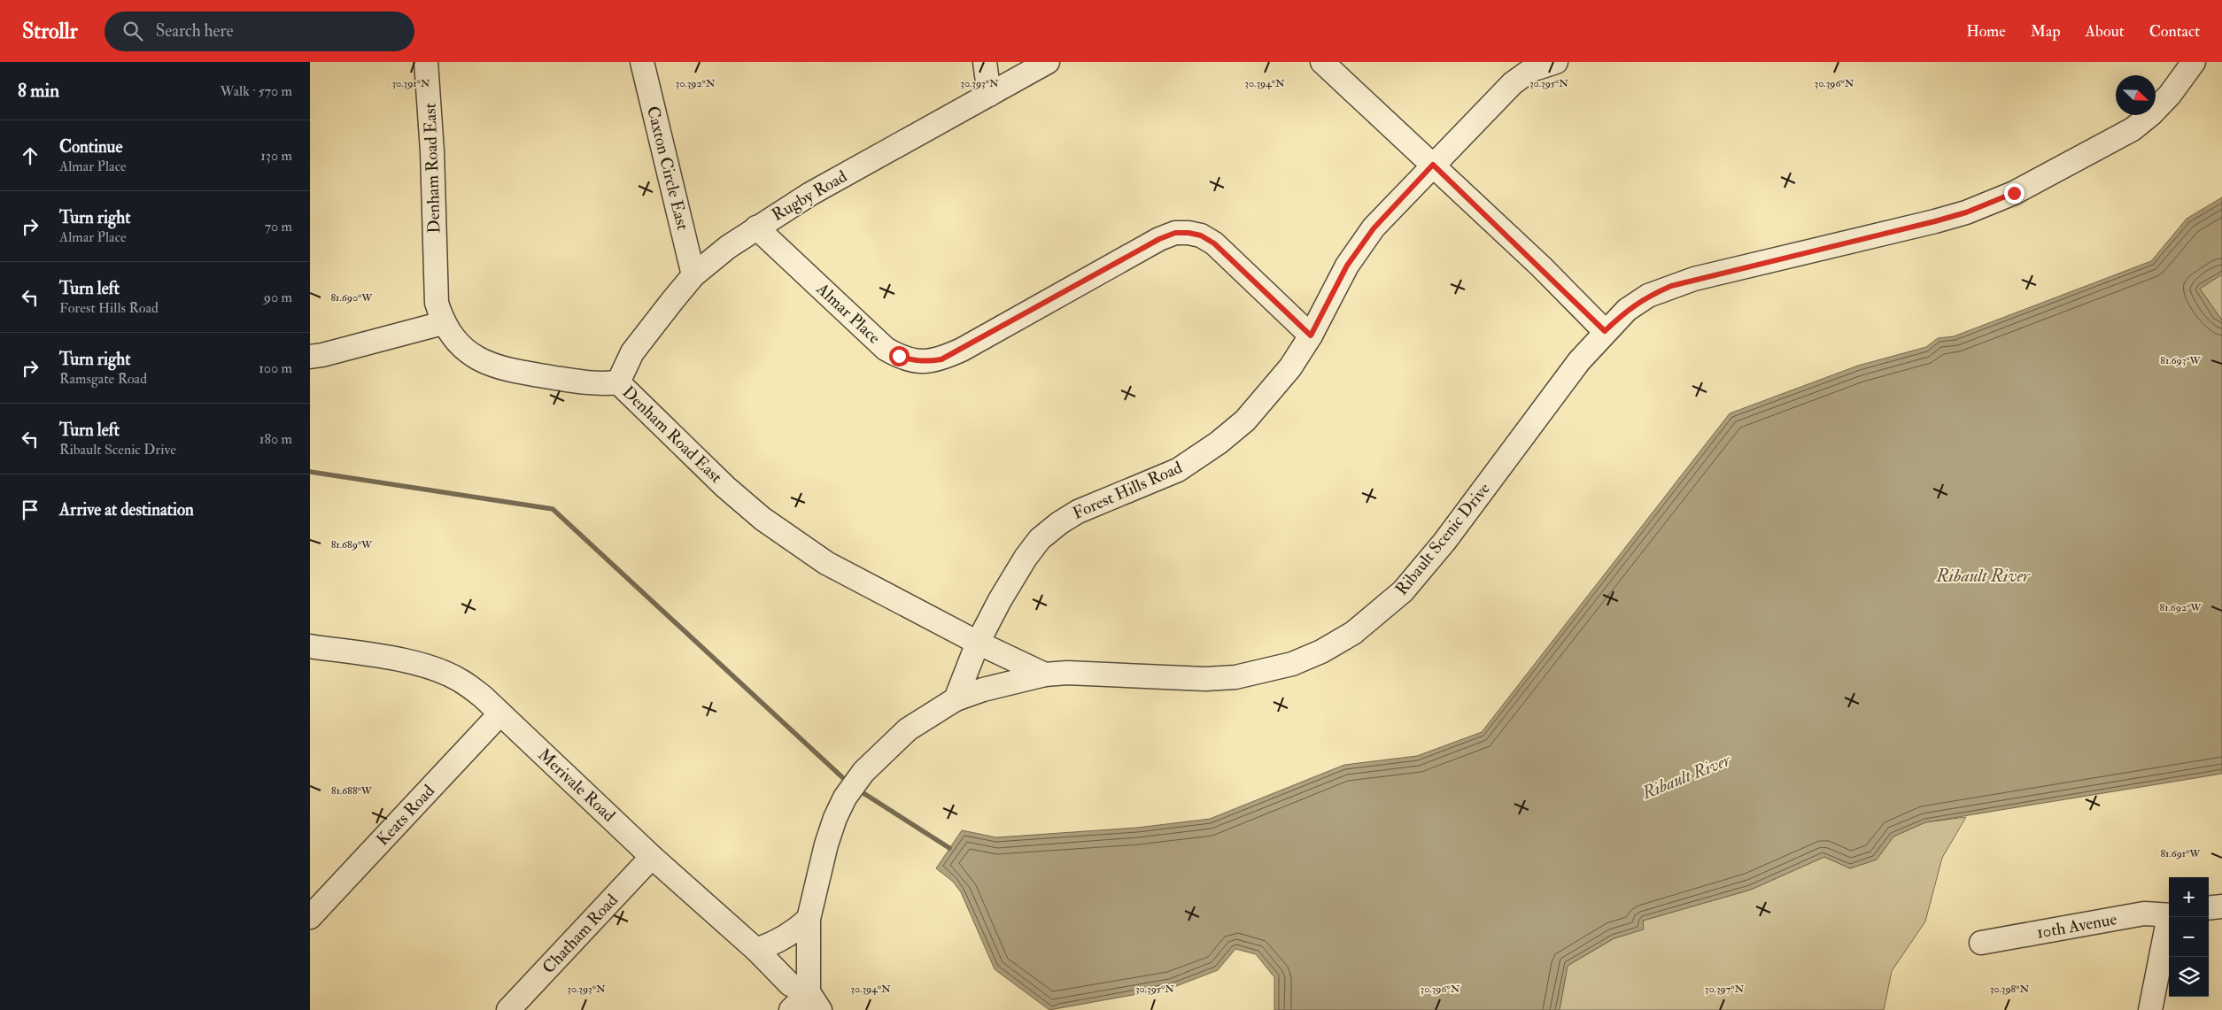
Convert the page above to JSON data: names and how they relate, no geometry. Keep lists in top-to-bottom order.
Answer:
{
  "streets": {
    "street": [
      "Denham Road East",
      "Caxton Circle East",
      "Rugby Road",
      "Almar Place",
      "Forest Hills Road",
      "Ribault Scenic Drive",
      "Merivale Road",
      "Keats Road",
      "10th Avenue",
      "Chatham Road"
    ]
  },
  "crossings": [
    ["Denham Road East", "Rugby Road"],
    ["Denham Road East", "Forest Hills Road"],
    ["Denham Road East", "Ribault Scenic Drive"],
    ["Caxton Circle East", "Rugby Road"],
    ["Rugby Road", "Almar Place"],
    ["Almar Place", "Forest Hills Road"],
    ["Forest Hills Road", "Ribault Scenic Drive"],
    ["Merivale Road", "Keats Road"],
    ["Merivale Road", "Chatham Road"]
  ],
  "water": ["Ribault River"],
  "north": "bottom right",
  "page": {
    "header": "Strollr",
    "search": "Search here",
    "nav": [
      "Home",
      "Map",
      "About",
      "Contact"
    ],
    "heading": ["8 min", "Walk · 570 m"],
    "list": [
      ["Continue", "Almar Place", "130 m"],
      ["Turn right", "Almar Place", "70 m"],
      ["Turn left", "Forest Hills Road", "90 m"],
      ["Turn right", "Ramsgate Road", "100 m"],
      ["Turn left", "Ribault Scenic Drive", "180 m"],
      "Arrive at destination"
    ],
    "map_buttons": ["+", "−"]
  },
  "coordinates": [
    "30.391°N",
    "30.392°N",
    "30.393°N",
    "30.394°N",
    "30.395°N",
    "30.396°N",
    "81.690°W",
    "81.693°W",
    "81.689°W",
    "81.692°W",
    "81.688°W",
    "81.691°W",
    "30.397°N",
    "30.398°N"
  ]
}
